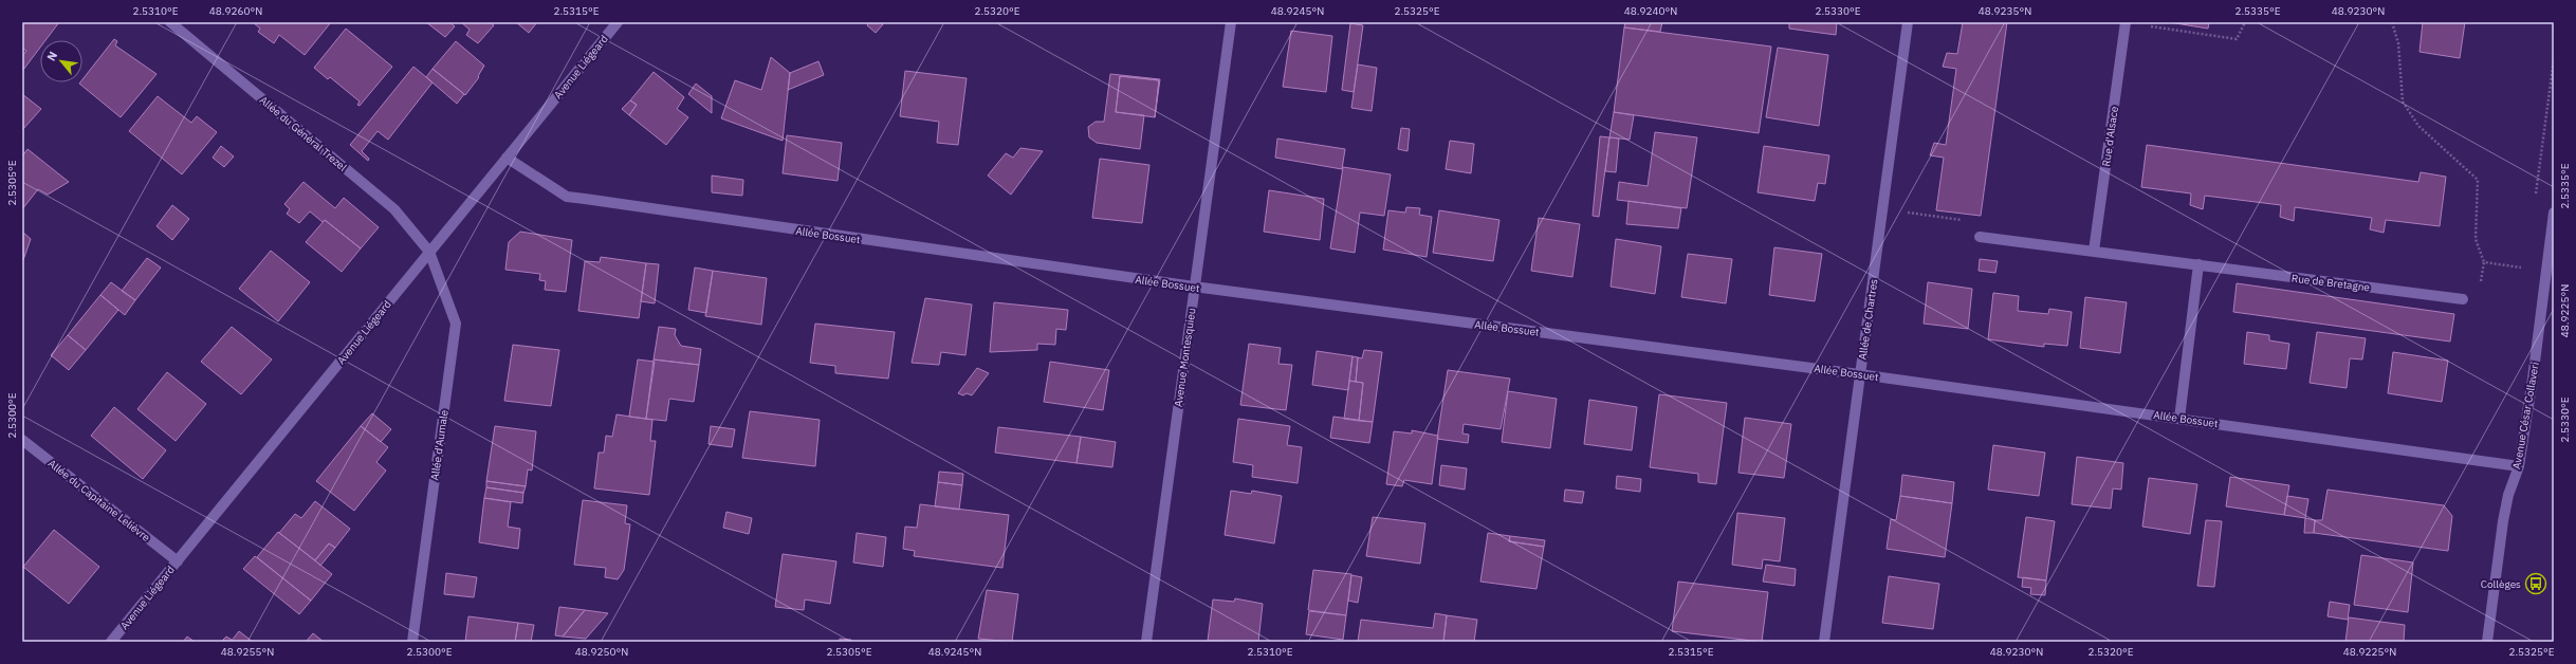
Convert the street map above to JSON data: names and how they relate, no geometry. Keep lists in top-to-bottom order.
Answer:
{
  "streets": {
    "street": [
      "Avenue Liégeard",
      "Allée du Général Trezel",
      "Rue d'Alsace",
      "Allée Bossuet",
      "Rue de Bretagne",
      "Allée de Chartres",
      "Avenue Montesquieu",
      "Avenue César Collaveri",
      "Allée d'Aumale",
      "Allée du Capitaine Lelièvre"
    ]
  },
  "crossings": [
    ["Avenue Liégeard", "Allée du Général Trezel"],
    ["Avenue Liégeard", "Allée Bossuet"],
    ["Avenue Liégeard", "Allée d'Aumale"],
    ["Avenue Liégeard", "Allée du Capitaine Lelièvre"],
    ["Allée du Général Trezel", "Allée d'Aumale"],
    ["Rue d'Alsace", "Rue de Bretagne"],
    ["Allée Bossuet", "Allée de Chartres"],
    ["Allée Bossuet", "Avenue Montesquieu"],
    ["Allée Bossuet", "Avenue César Collaveri"]
  ],
  "places": {
    "bus stop": ["Collèges"]
  },
  "north": "top left",
  "coordinates": [
    "2.5310°E",
    "48.9260°N",
    "2.5315°E",
    "2.5320°E",
    "48.9245°N",
    "2.5325°E",
    "48.9240°N",
    "2.5330°E",
    "48.9235°N",
    "2.5335°E",
    "48.9230°N",
    "2.5305°E",
    "48.9225°N",
    "2.5300°E",
    "48.9255°N",
    "48.9250°N"
  ]
}
